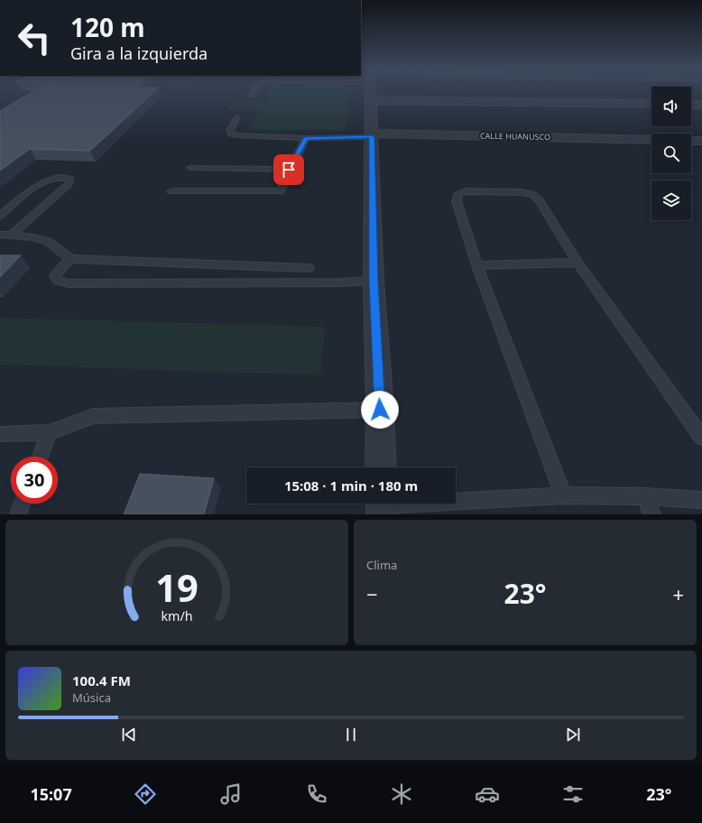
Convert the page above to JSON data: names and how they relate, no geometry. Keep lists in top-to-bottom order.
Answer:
{
  "streets": {
    "street": ["CALLE HUANUSCO"]
  },
  "page": {
    "turn": ["120 m", "Gira a la izquierda"],
    "limit": "30",
    "trip": "15:08 · 1 min · 180 m",
    "tile": "Clima",
    "heat": ["−", "23°", "+"],
    "song": ["100.4 FM", "Música"],
    "tabs": ["15:07", "23°"],
    "gauge": ["19", "km/h"]
  }
}
